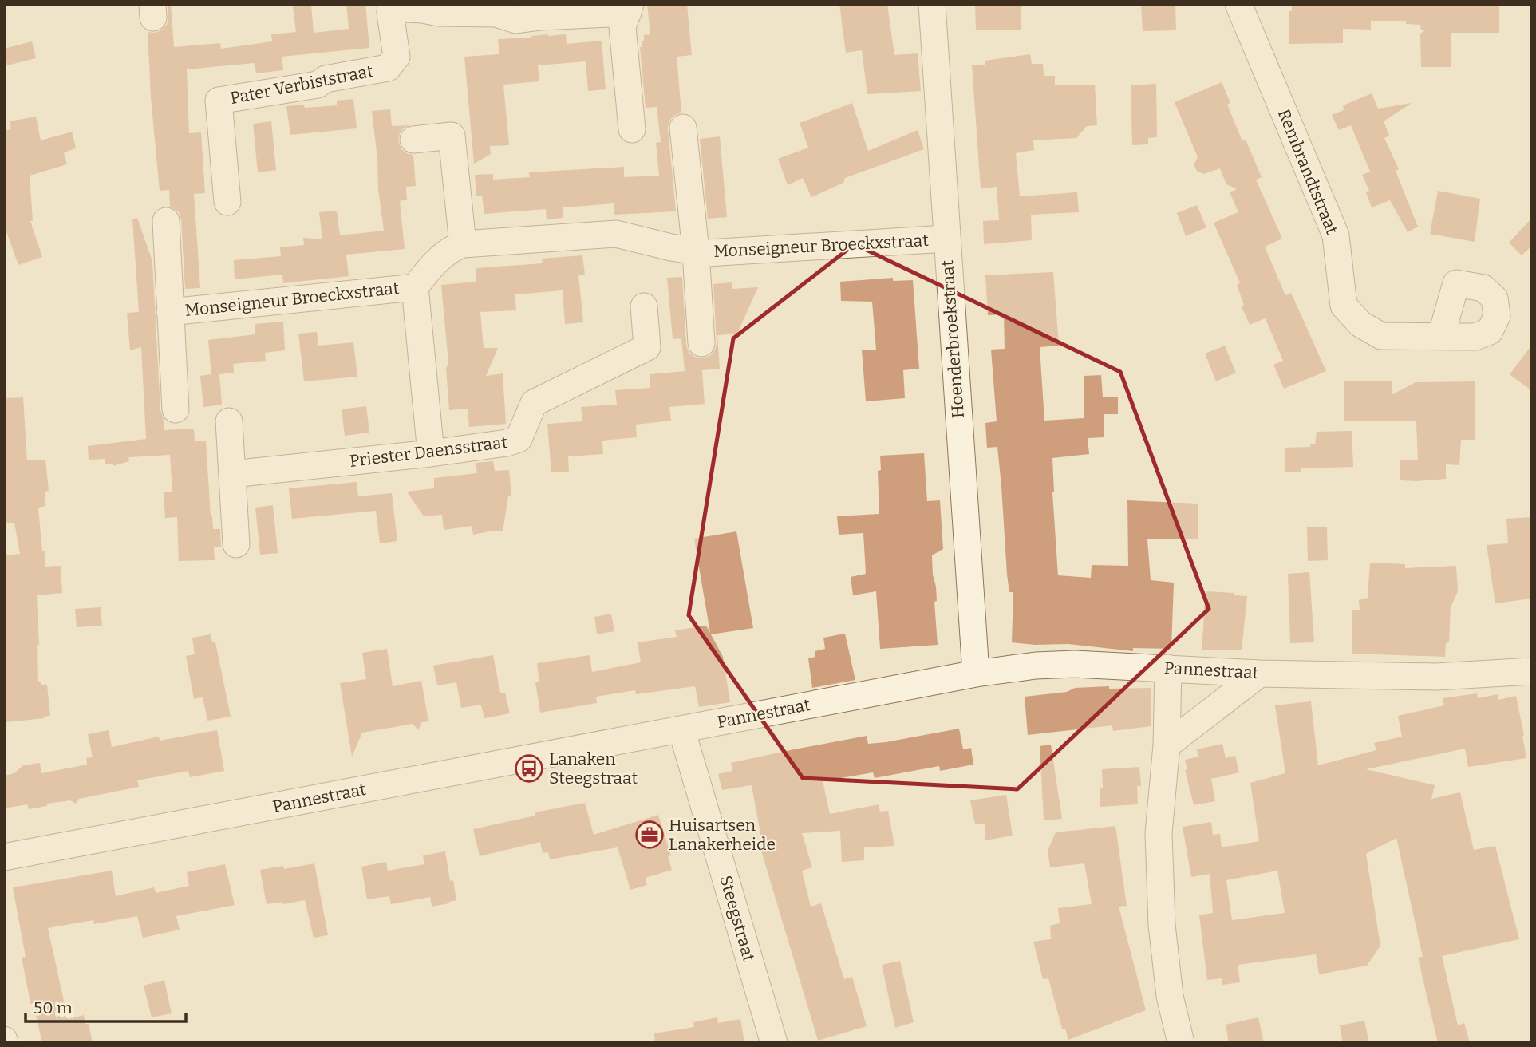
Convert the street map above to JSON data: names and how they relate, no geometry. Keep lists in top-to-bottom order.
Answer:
{
  "streets": {
    "street": [
      "Pater Verbiststraat",
      "Rembrandtstraat",
      "Monseigneur Broeckxstraat",
      "Hoenderbroekstraat",
      "Priester Daensstraat",
      "Pannestraat",
      "Steegstraat"
    ]
  },
  "crossings": [
    ["Monseigneur Broeckxstraat", "Hoenderbroekstraat"],
    ["Hoenderbroekstraat", "Pannestraat"],
    ["Pannestraat", "Steegstraat"]
  ],
  "places": {
    "bus stop": ["Lanaken Steegstraat"],
    "office": ["Huisartsen Lanakerheide"]
  },
  "scale_bar": "50 m"
}
